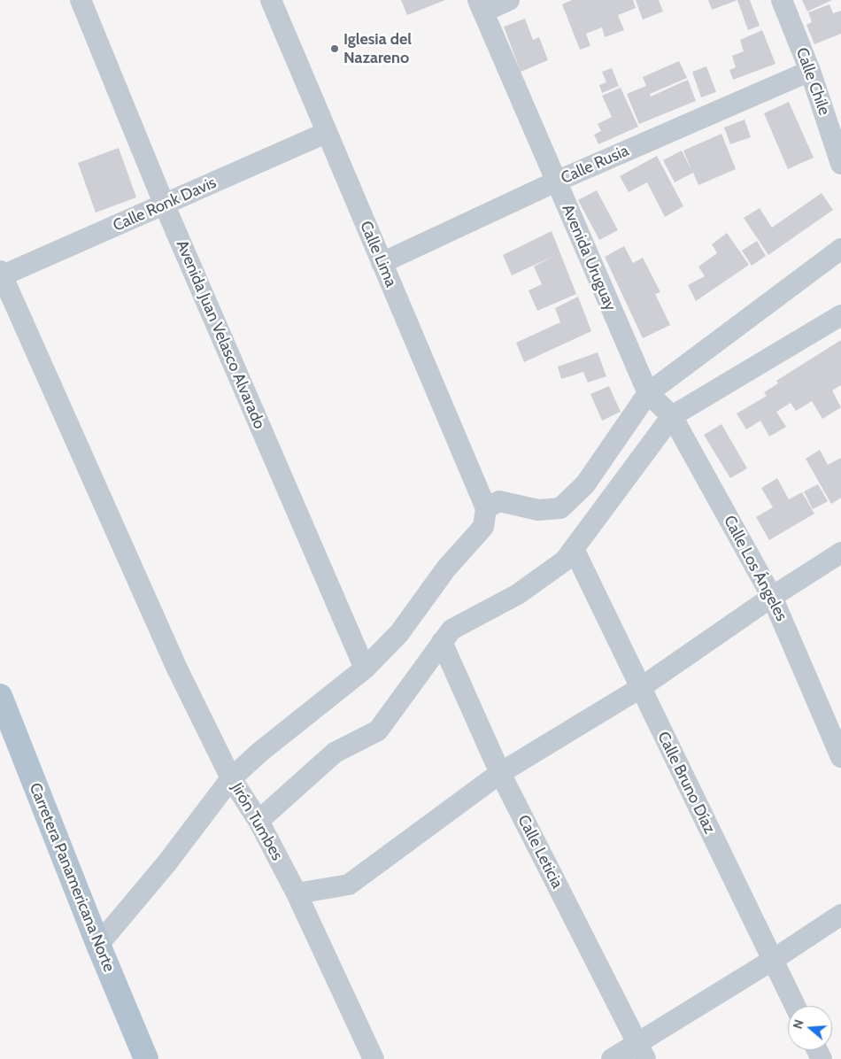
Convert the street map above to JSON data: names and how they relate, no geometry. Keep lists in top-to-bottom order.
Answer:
{
  "streets": {
    "main road": ["Carretera Panamericana Norte"],
    "street": [
      "Calle Chile",
      "Calle Rusia",
      "Calle Ronk Davis",
      "Calle Lima",
      "Avenida Uruguay",
      "Avenida Juan Velasco Alvarado",
      "Calle Los Ángeles",
      "Calle Bruno Díaz",
      "Jirón Tumbes",
      "Calle Leticia"
    ]
  },
  "crossings": [
    ["Calle Chile", "Calle Rusia"],
    ["Calle Rusia", "Calle Lima"],
    ["Calle Rusia", "Avenida Uruguay"],
    ["Calle Ronk Davis", "Calle Lima"],
    ["Calle Ronk Davis", "Avenida Juan Velasco Alvarado"],
    ["Avenida Uruguay", "Calle Los Ángeles"],
    ["Jirón Tumbes", "Carretera Panamericana Norte"]
  ],
  "places": ["Iglesia del Nazareno"],
  "north": "left"
}
